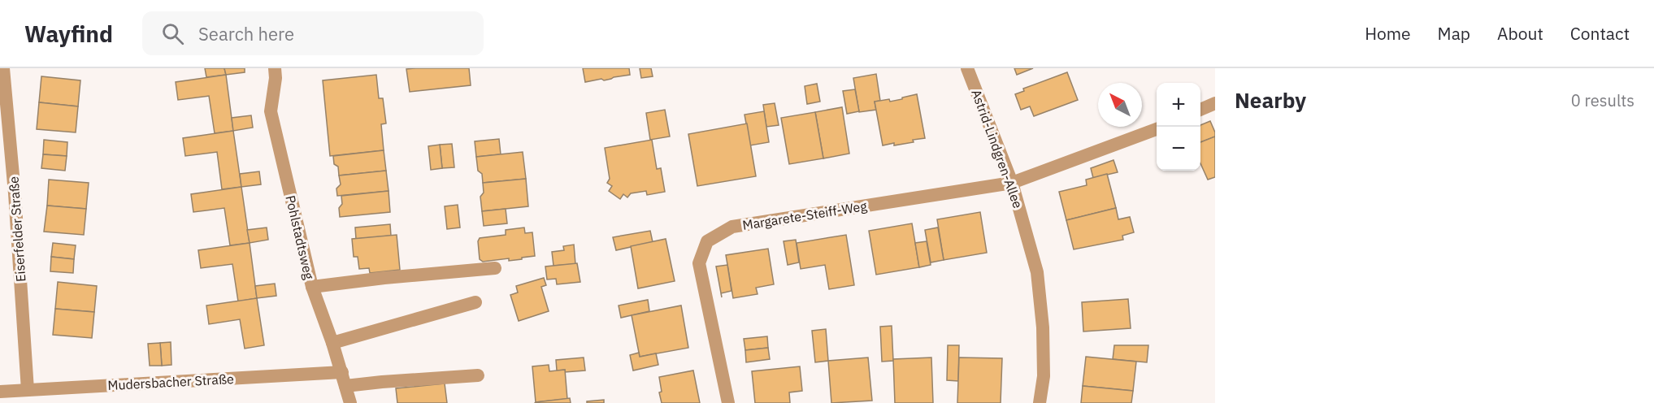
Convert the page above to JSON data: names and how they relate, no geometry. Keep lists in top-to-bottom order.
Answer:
{
  "streets": {
    "street": [
      "Astrid-Lindgren-Allee",
      "Margarete-Steiff-Weg",
      "Eiserfelder Straße",
      "Pohlstadtsweg",
      "Mudersbacher Straße"
    ]
  },
  "crossings": [
    ["Astrid-Lindgren-Allee", "Margarete-Steiff-Weg"],
    ["Eiserfelder Straße", "Mudersbacher Straße"],
    ["Pohlstadtsweg", "Mudersbacher Straße"]
  ],
  "north": "top left",
  "page": {
    "header": "Wayfind",
    "search": "Search here",
    "nav": [
      "Home",
      "Map",
      "About",
      "Contact"
    ],
    "heading": ["Nearby", "0 results"],
    "map_buttons": ["+", "−"]
  }
}
